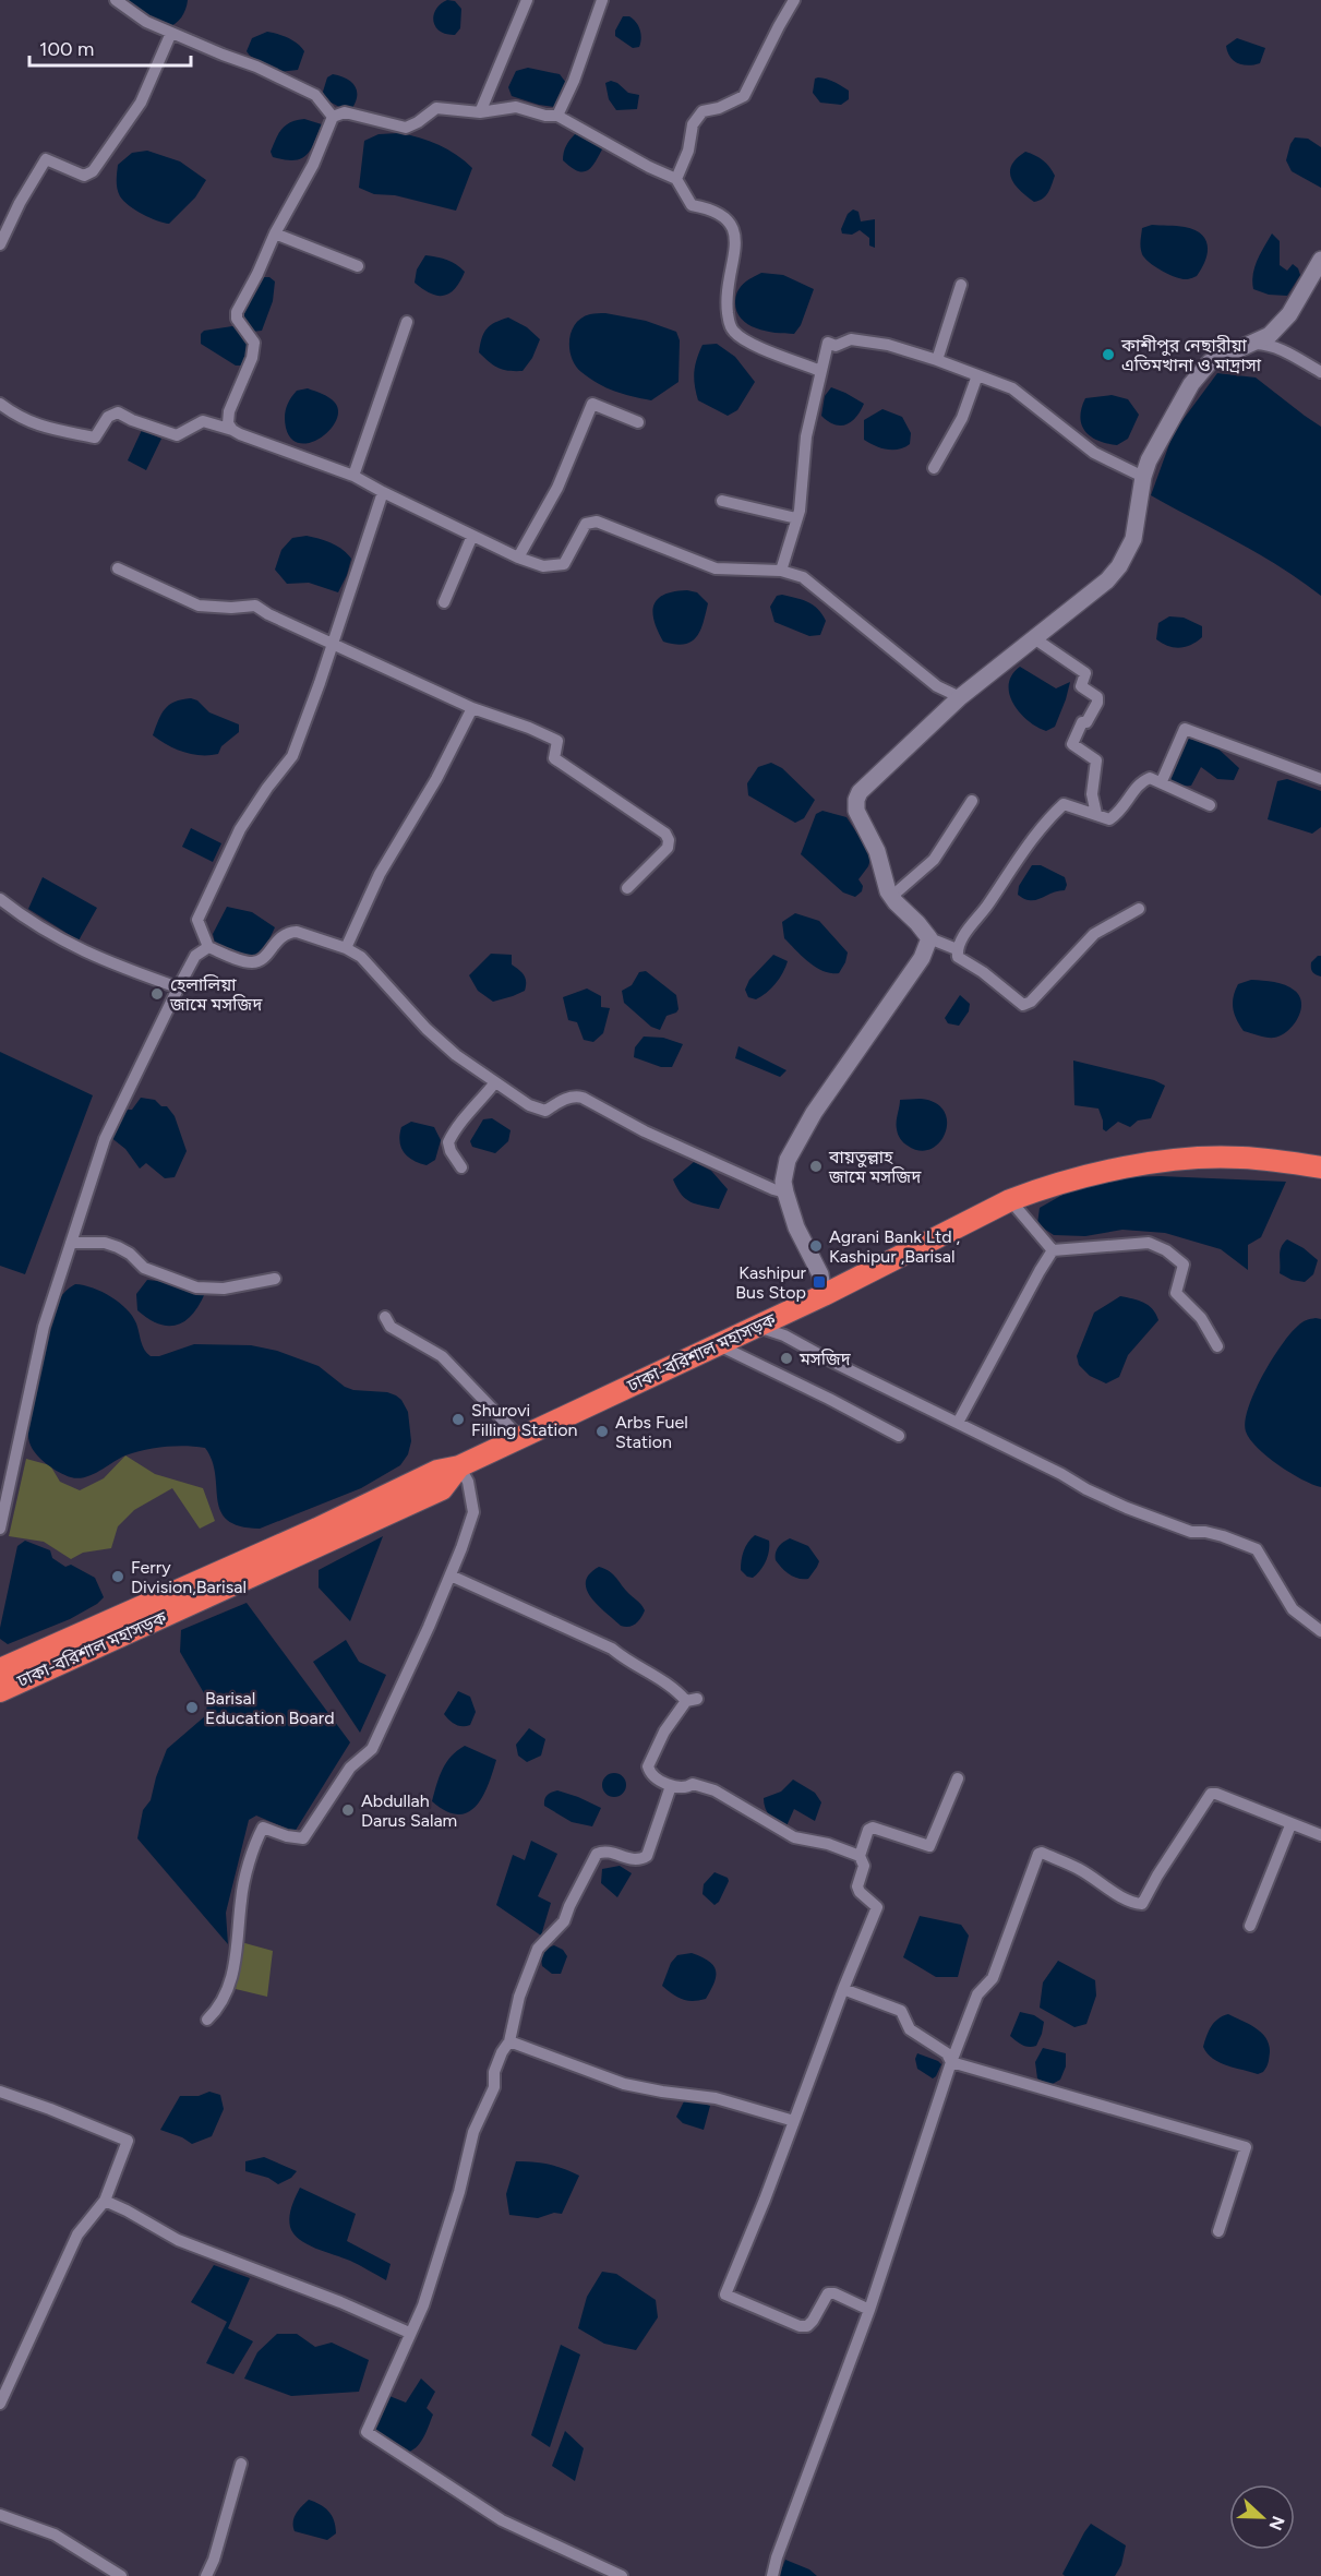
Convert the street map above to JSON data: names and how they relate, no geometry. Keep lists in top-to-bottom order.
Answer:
{
  "streets": {
    "highway": ["ঢাকা-বরিশাল মহাসড়ক"]
  },
  "places": {
    "other": [
      "কাশীপুর নেছারীয়া এতিমখানা ও মাদ্রাসা",
      "হেলালিয়া জামে মসজিদ",
      "বায়তুল্লাহ জামে মসজিদ",
      "Agrani Bank Ltd , Kashipur ,Barisal",
      "মসজিদ",
      "Shurovi Filling Station",
      "Arbs Fuel Station",
      "Ferry Division,Barisal",
      "Barisal Education Board",
      "Abdullah Darus Salam"
    ],
    "transit": ["Kashipur Bus Stop"]
  },
  "scale_bar": "100 m",
  "north": "right"
}
